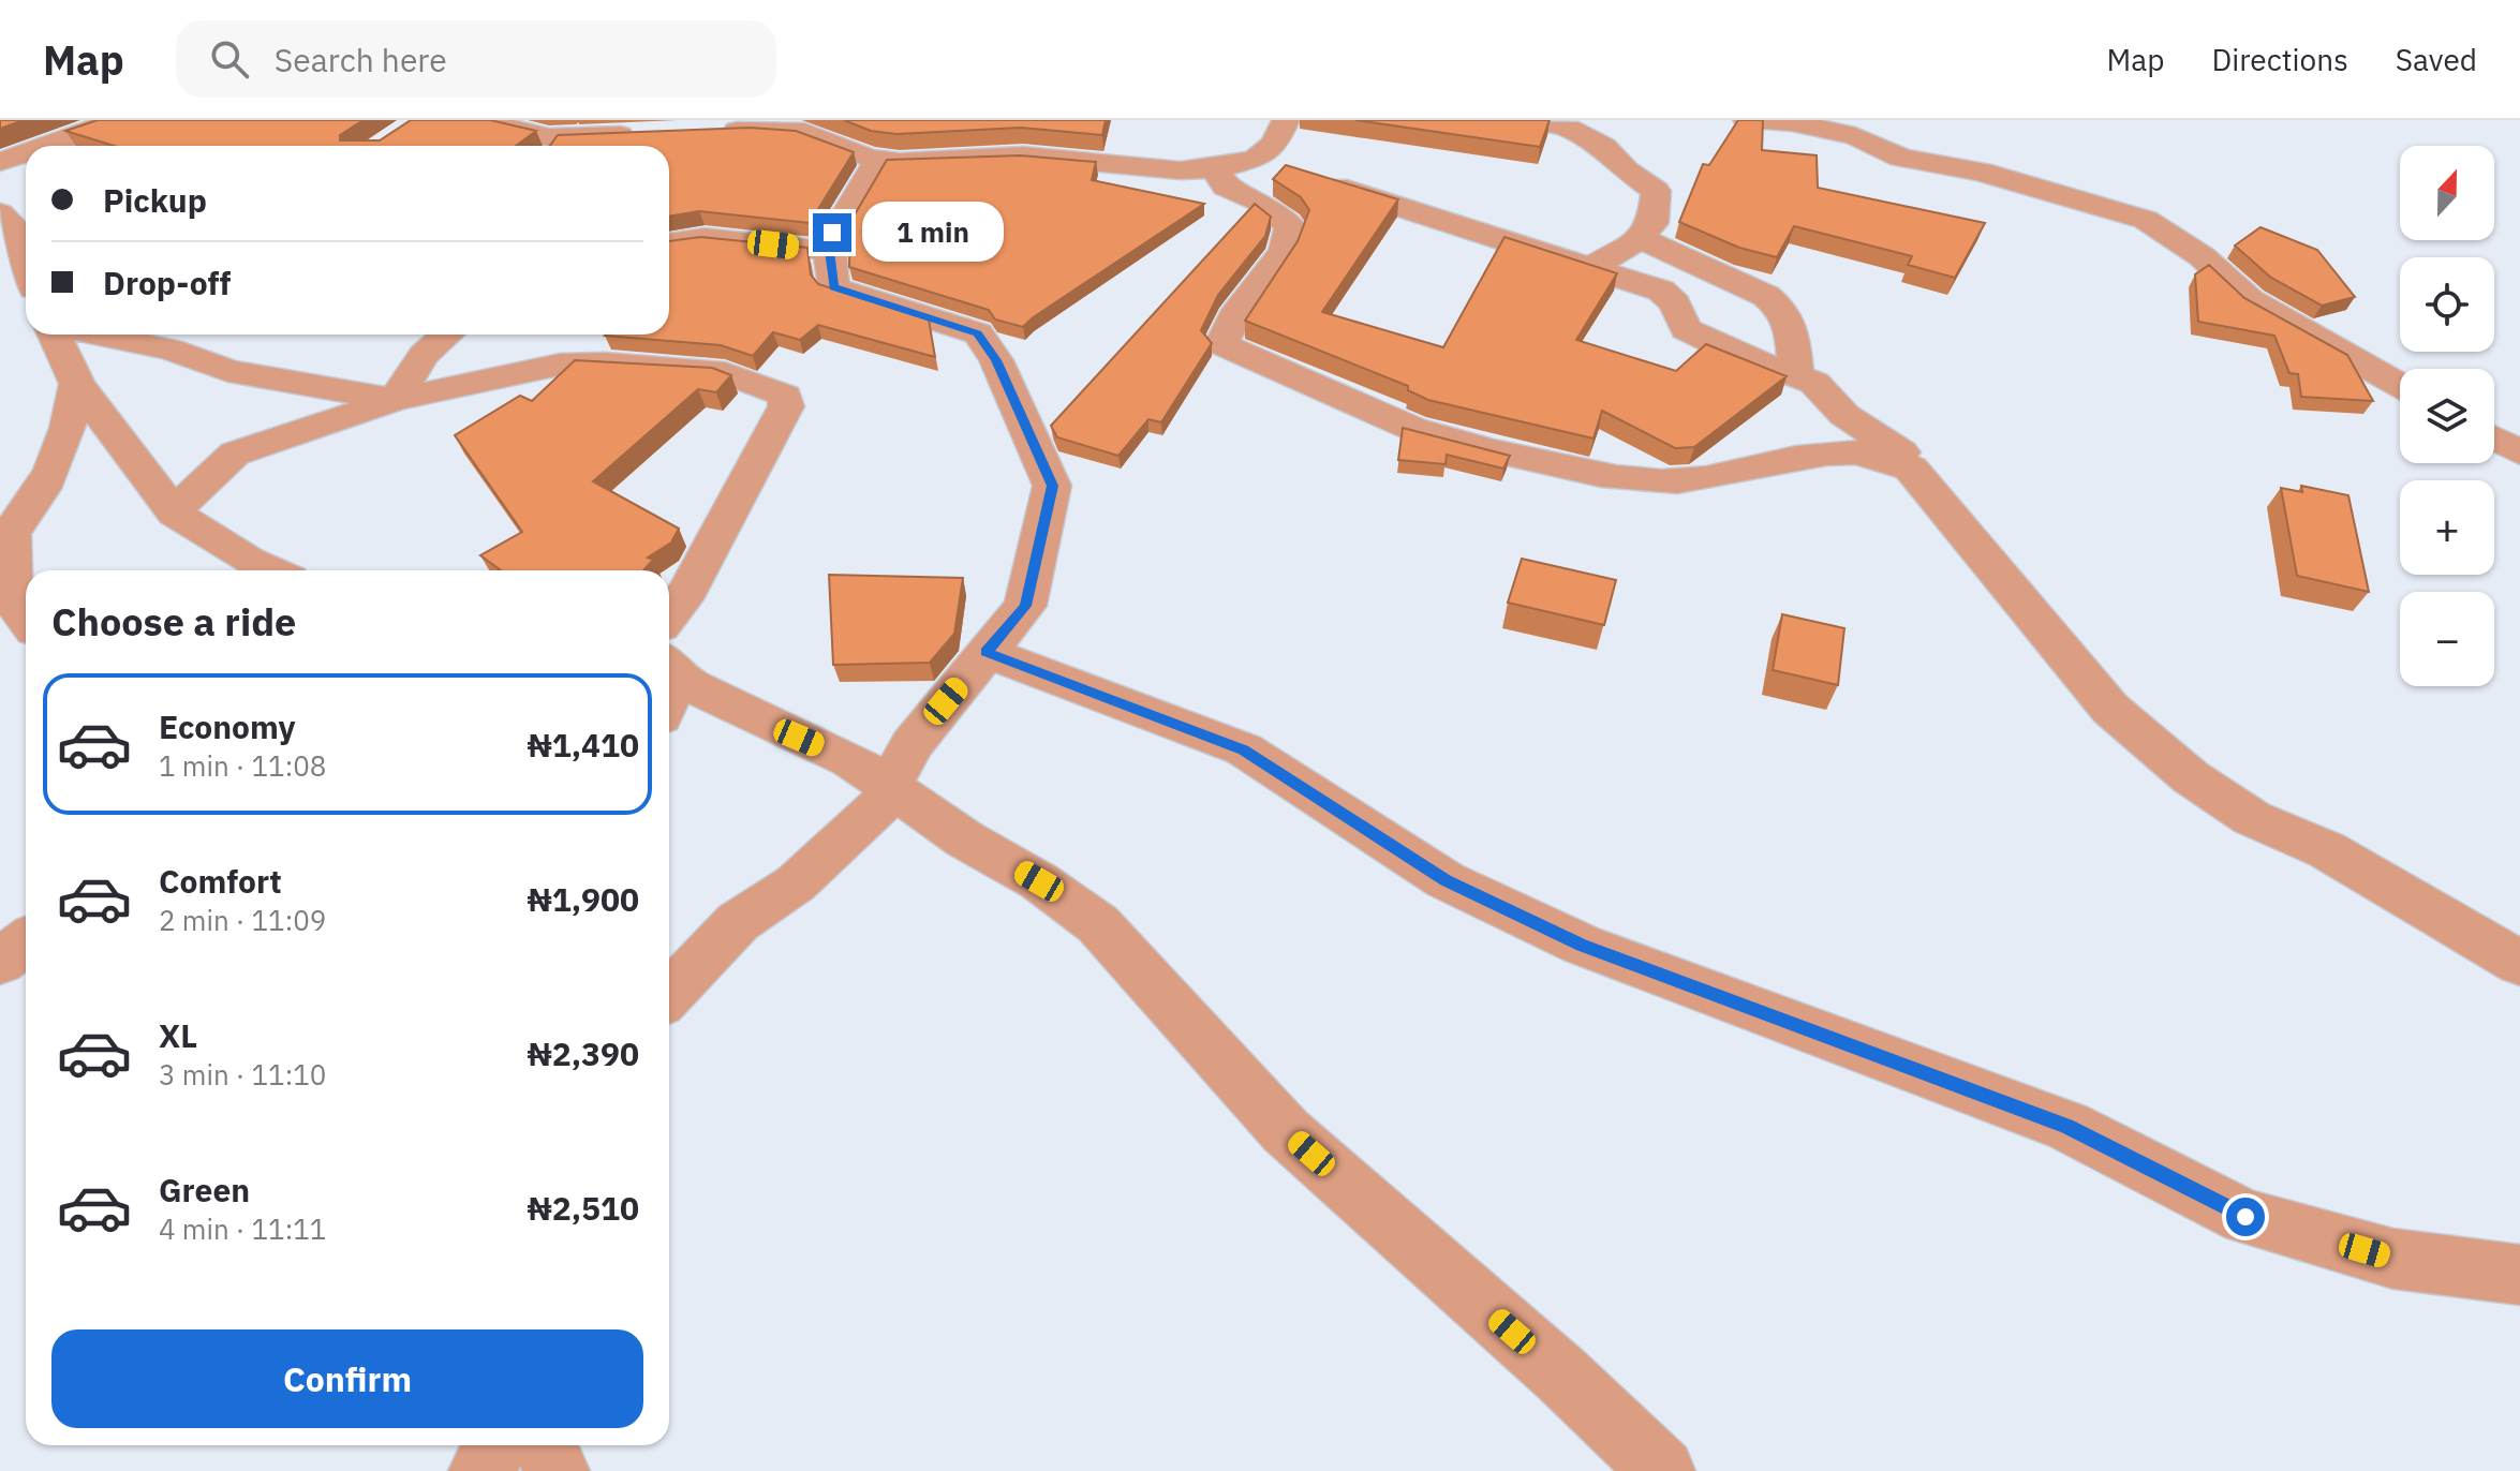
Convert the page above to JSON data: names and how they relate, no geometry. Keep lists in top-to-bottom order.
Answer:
{
  "north": "top",
  "page": {
    "header": "Map",
    "search": "Search here",
    "nav": ["Map", "Directions", "Saved"],
    "map_buttons": ["+", "−"],
    "banner": ["Pickup", "Drop-off"],
    "bubble": "1 min",
    "heading": "Choose a ride",
    "list": [
      {
        "name": "Economy",
        "note": "1 min · 11:08",
        "value": "₦1,410"
      },
      {
        "name": "Comfort",
        "note": "2 min · 11:09",
        "value": "₦1,900"
      },
      {
        "name": "XL",
        "note": "3 min · 11:10",
        "value": "₦2,390"
      },
      {
        "name": "Green",
        "note": "4 min · 11:11",
        "value": "₦2,510"
      }
    ],
    "buttons": "Confirm"
  }
}
